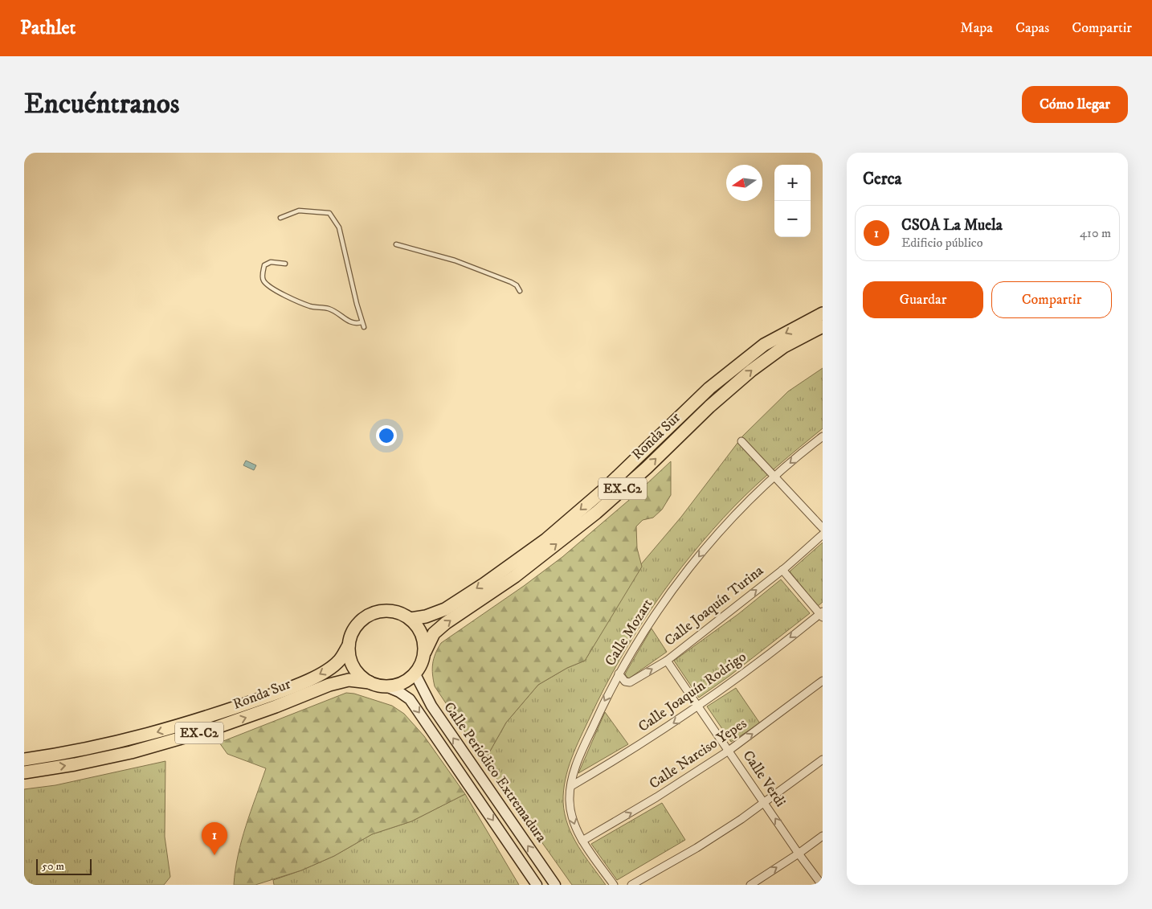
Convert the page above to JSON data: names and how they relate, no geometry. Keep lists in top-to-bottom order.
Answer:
{
  "streets": {
    "highway": ["Ronda Sur", "EX-C2"],
    "main road": ["Calle Periódico Extremadura"],
    "street": [
      "Calle Joaquín Turina",
      "Calle Mozart",
      "Calle Joaquín Rodrigo",
      "Calle Narciso Yepes",
      "Calle Verdi"
    ]
  },
  "crossings": [
    ["Ronda Sur", "EX-C2"],
    ["Ronda Sur", "Calle Periódico Extremadura"],
    ["EX-C2", "Calle Periódico Extremadura"],
    ["Calle Joaquín Turina", "Calle Mozart"],
    ["Calle Joaquín Turina", "Calle Verdi"],
    ["Calle Mozart", "Calle Joaquín Rodrigo"],
    ["Calle Mozart", "Calle Narciso Yepes"],
    ["Calle Joaquín Rodrigo", "Calle Verdi"],
    ["Calle Narciso Yepes", "Calle Verdi"]
  ],
  "one_way": ["Calle Joaquín Turina", "Calle Mozart", "Calle Joaquín Rodrigo"],
  "scale_bar": "50 m",
  "north": "left",
  "page": {
    "header": "Pathlet",
    "nav": ["Mapa", "Capas", "Compartir"],
    "buttons": [
      "Cómo llegar",
      ["Guardar", "Compartir"]
    ],
    "title": "Encuéntranos",
    "heading": "Cerca",
    "map_buttons": ["+", "−"],
    "list": [
      {
        "mark": "1",
        "name": "CSOA La Muela",
        "note": "Edificio público",
        "value": "410 m"
      }
    ],
    "pins": "1",
    "scale": "50 m"
  }
}
